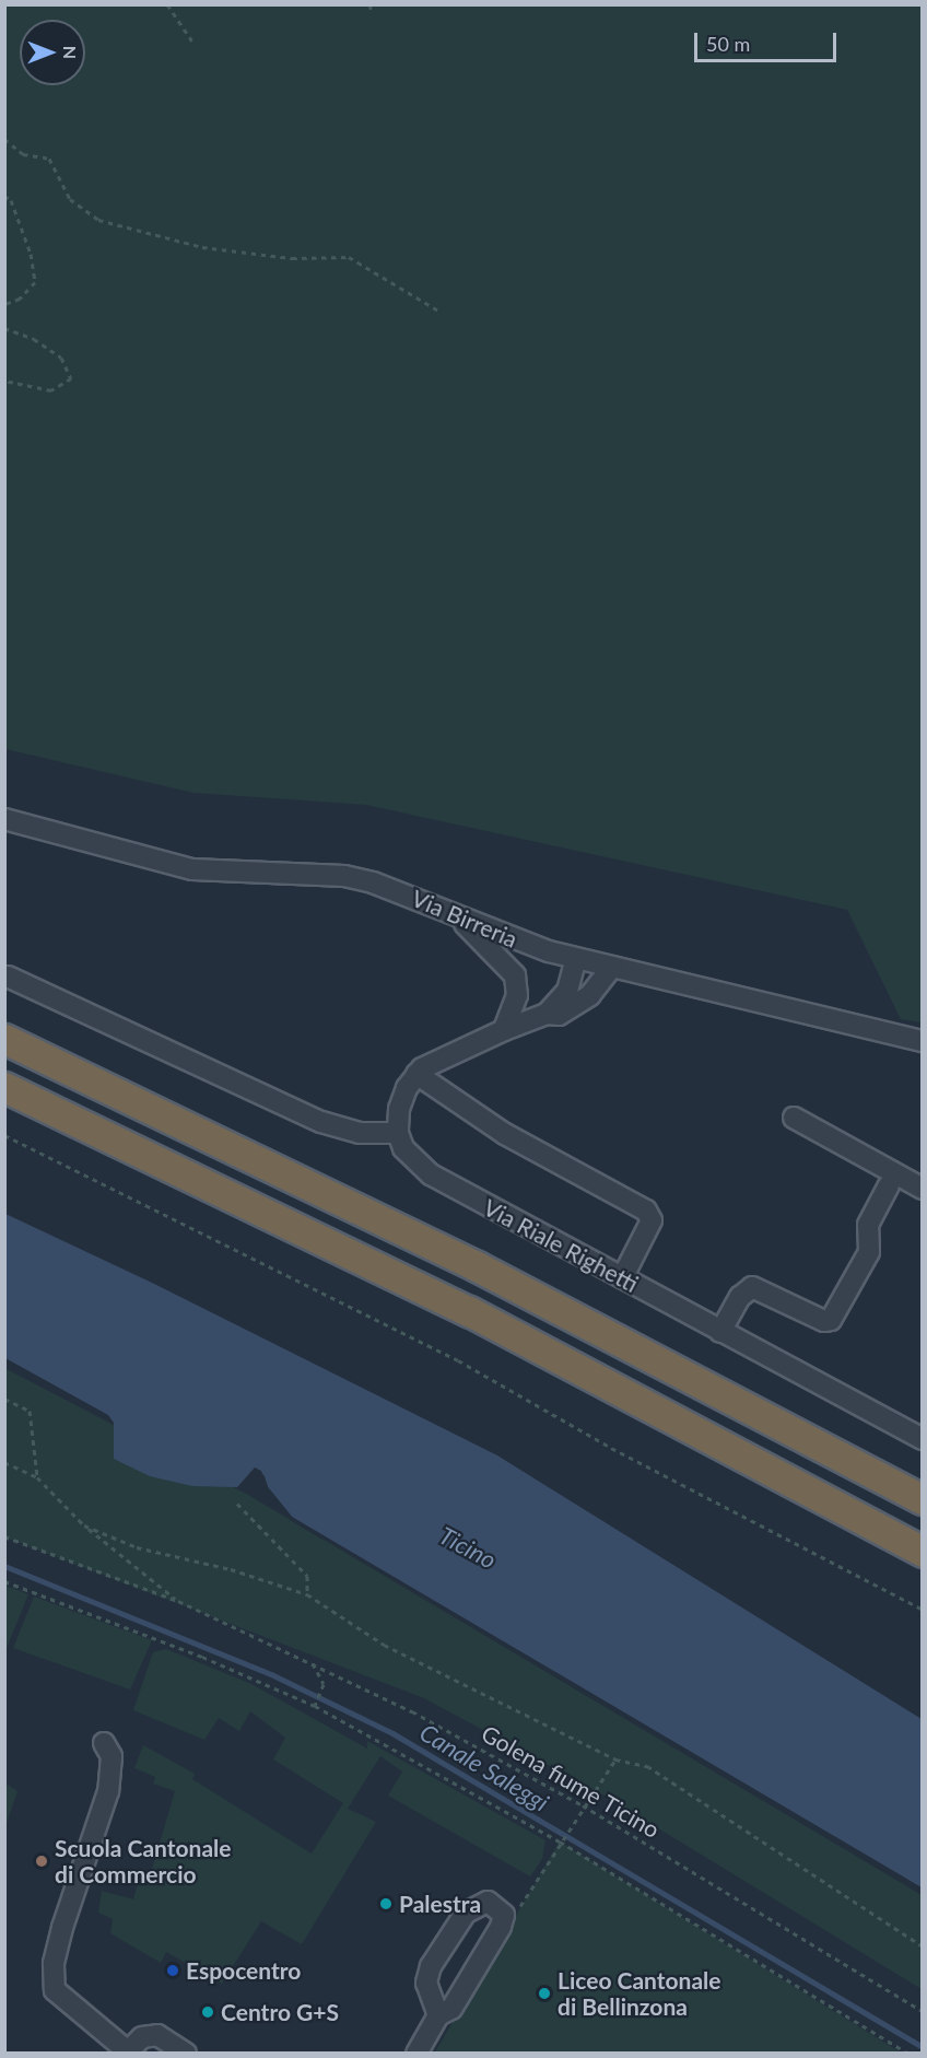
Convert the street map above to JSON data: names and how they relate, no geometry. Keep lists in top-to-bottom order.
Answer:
{
  "streets": {
    "street": ["Via Birreria", "Via Riale Righetti"],
    "path": ["Golena fiume Ticino"]
  },
  "water": ["Ticino", "Canale Saleggi"],
  "places": [
    "Scuola Cantonale di Commercio",
    "Palestra",
    "Espocentro",
    "Liceo Cantonale di Bellinzona",
    "Centro G+S"
  ],
  "scale_bar": "50 m",
  "north": "right"
}
